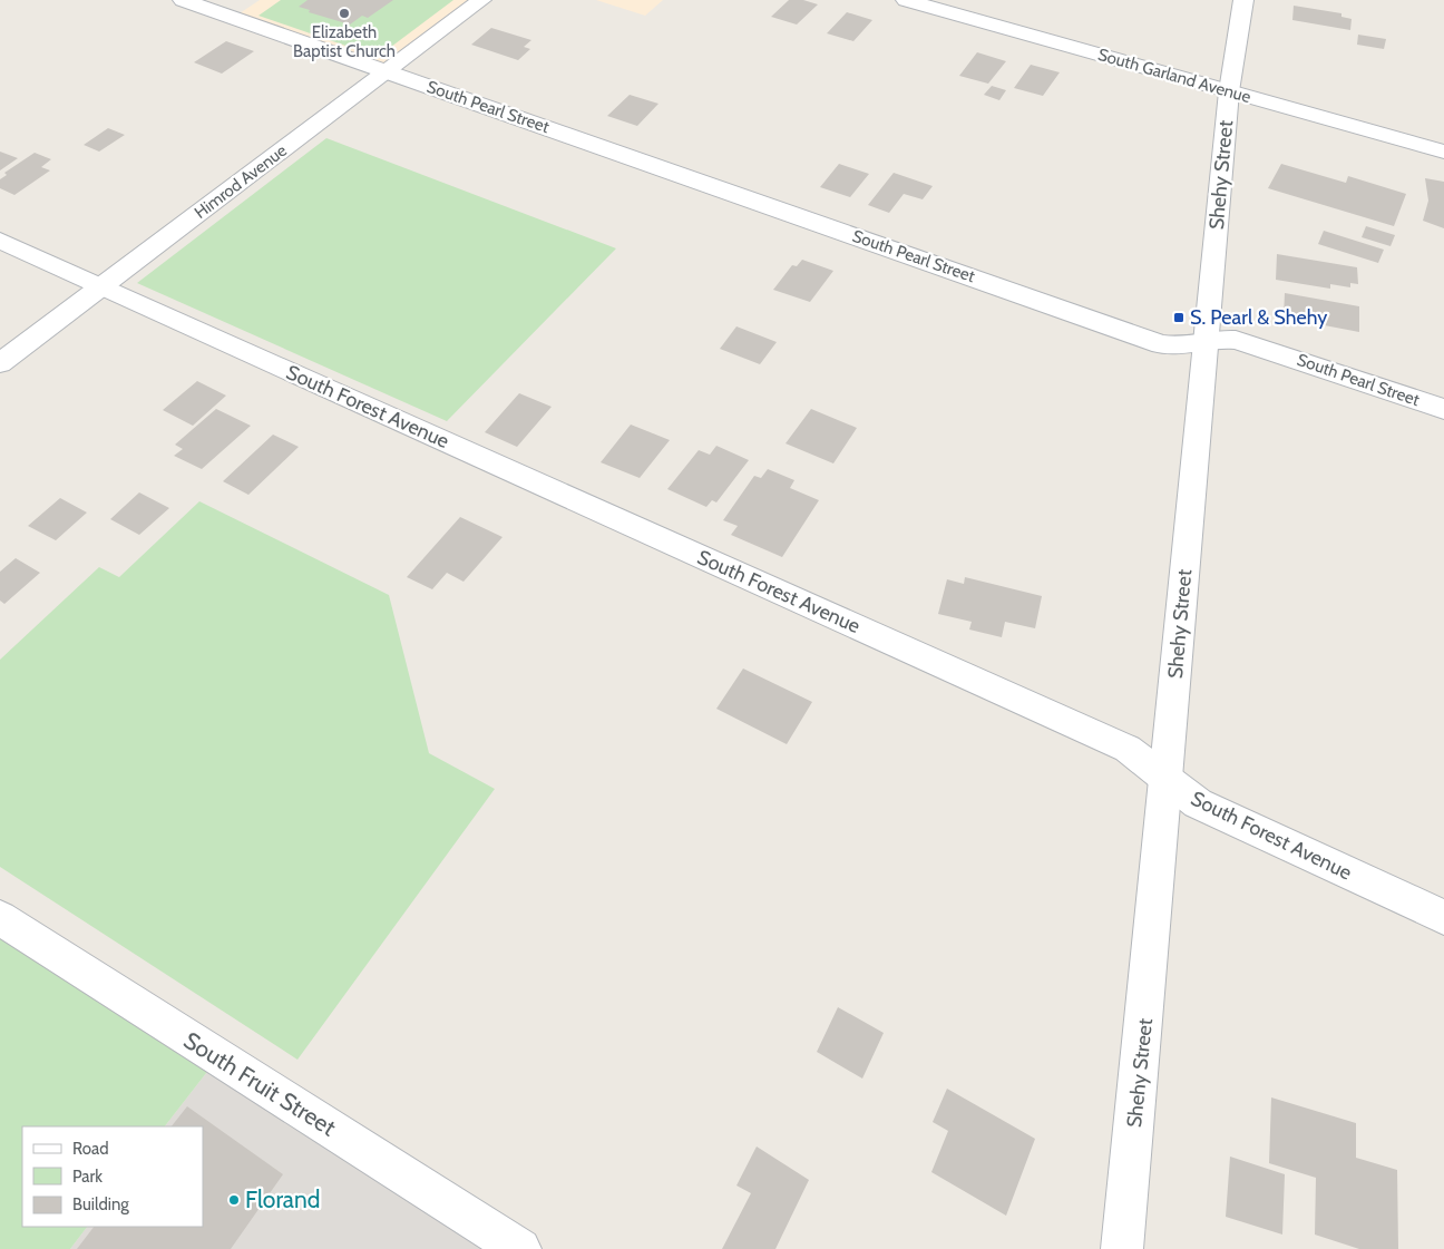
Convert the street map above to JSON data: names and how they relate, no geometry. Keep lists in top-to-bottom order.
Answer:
{
  "streets": {
    "street": [
      "South Garland Avenue",
      "South Pearl Street",
      "Shehy Street",
      "Himrod Avenue",
      "South Forest Avenue",
      "South Fruit Street"
    ]
  },
  "crossings": [
    ["South Garland Avenue", "Shehy Street"],
    ["South Pearl Street", "Shehy Street"],
    ["South Pearl Street", "Himrod Avenue"],
    ["Shehy Street", "South Forest Avenue"],
    ["Himrod Avenue", "South Forest Avenue"]
  ],
  "places": {
    "other": ["Elizabeth Baptist Church", "Florand"],
    "transit": ["S. Pearl & Shehy"]
  },
  "legend": ["Road", "Park", "Building"]
}
